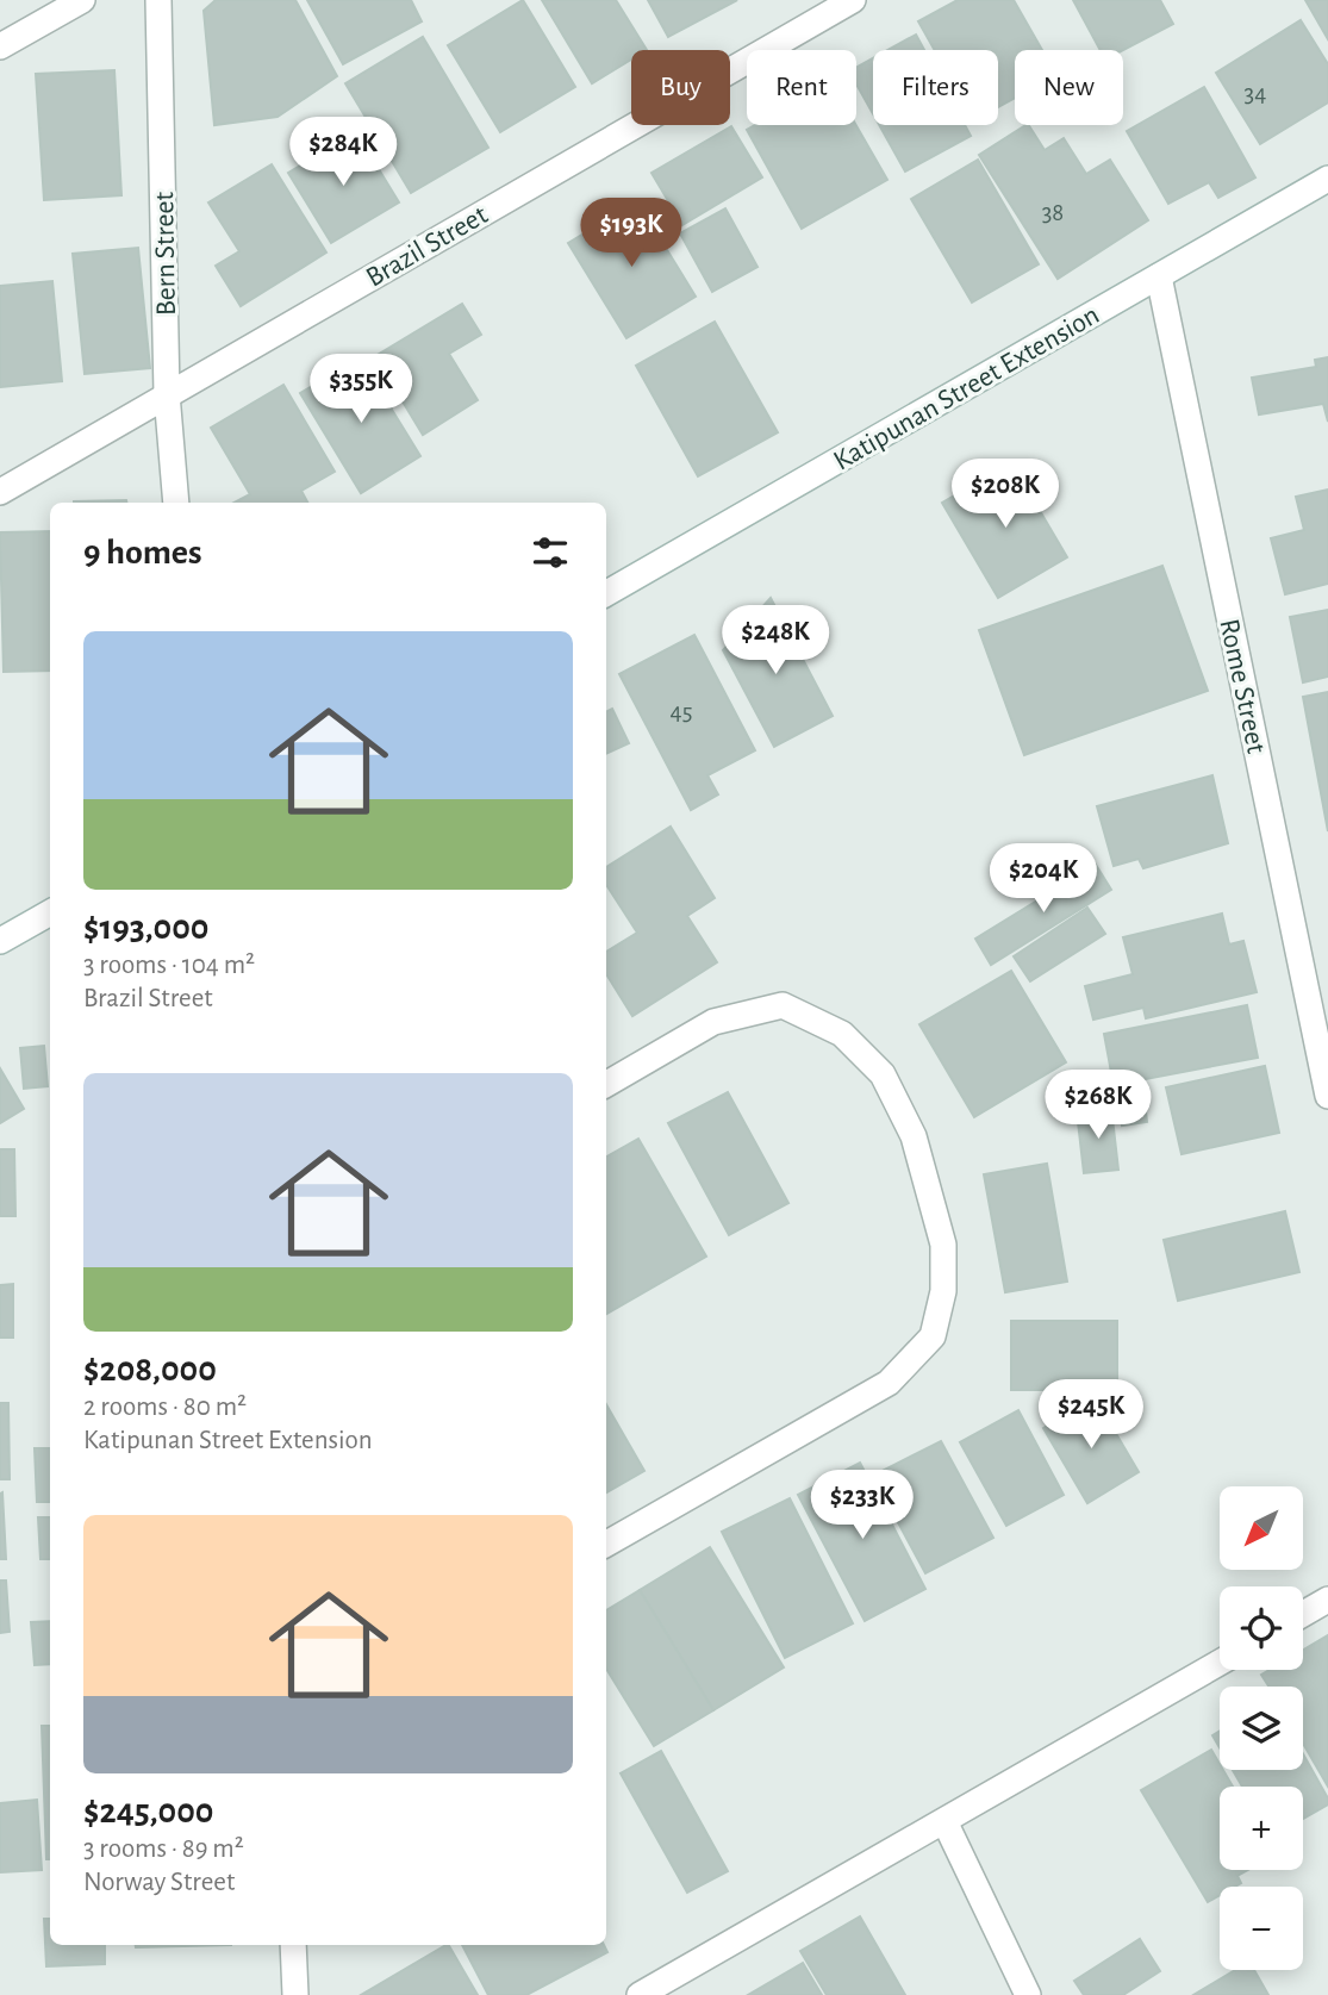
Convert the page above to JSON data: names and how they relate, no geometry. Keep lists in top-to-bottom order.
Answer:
{
  "streets": {
    "street": [
      "Brazil Street",
      "Bern Street",
      "Katipunan Street Extension",
      "Rome Street"
    ]
  },
  "crossings": [
    ["Brazil Street", "Bern Street"],
    ["Katipunan Street Extension", "Rome Street"]
  ],
  "house_numbers": ["34", "38", "45"],
  "north": "bottom left",
  "page": {
    "chip": [
      "Buy",
      "Rent",
      "Filters",
      "New"
    ],
    "price": [
      "$284K",
      "$193K",
      "$355K",
      "$208K",
      "$248K",
      "$204K",
      "$268K",
      "$245K",
      "$233K"
    ],
    "heading": "9 homes",
    "list": [
      {
        "name": "$193,000",
        "note": "3 rooms · 104 m² · Brazil Street"
      },
      {
        "name": "$208,000",
        "note": "2 rooms · 80 m² · Katipunan Street Extension"
      },
      {
        "name": "$245,000",
        "note": "3 rooms · 89 m² · Norway Street"
      }
    ],
    "map_buttons": ["+", "−"]
  }
}
